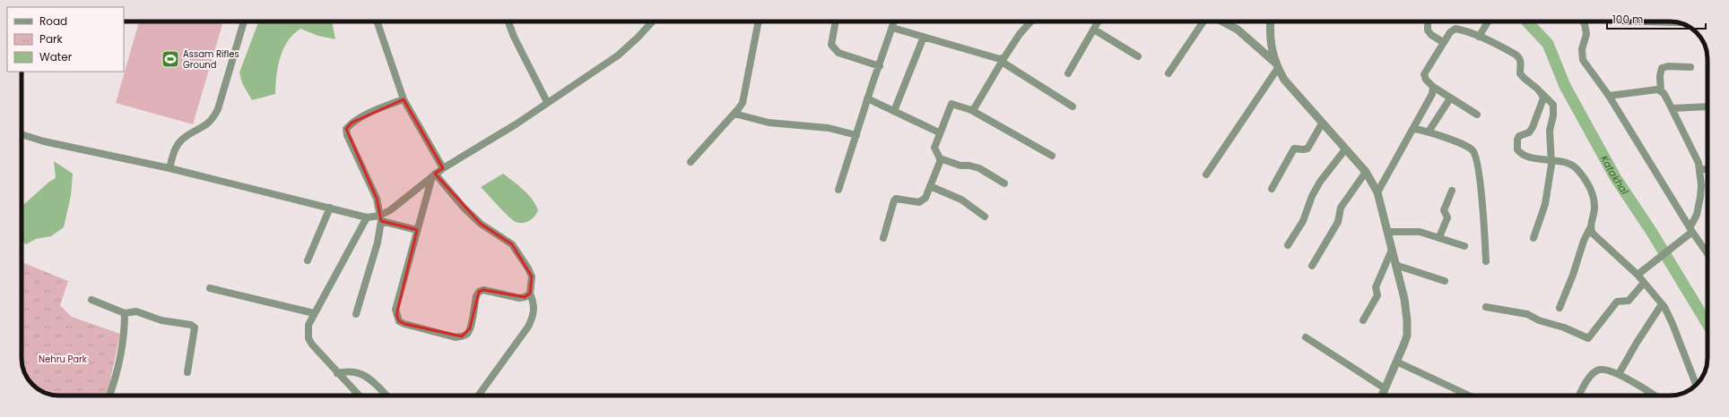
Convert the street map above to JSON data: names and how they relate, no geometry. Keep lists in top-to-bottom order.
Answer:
{
  "water": ["Katakhal"],
  "parks": ["Nehru Park"],
  "places": {
    "sports": ["Assam Rifles Ground"]
  },
  "legend": ["Road", "Park", "Water"],
  "scale_bar": "100 m"
}
